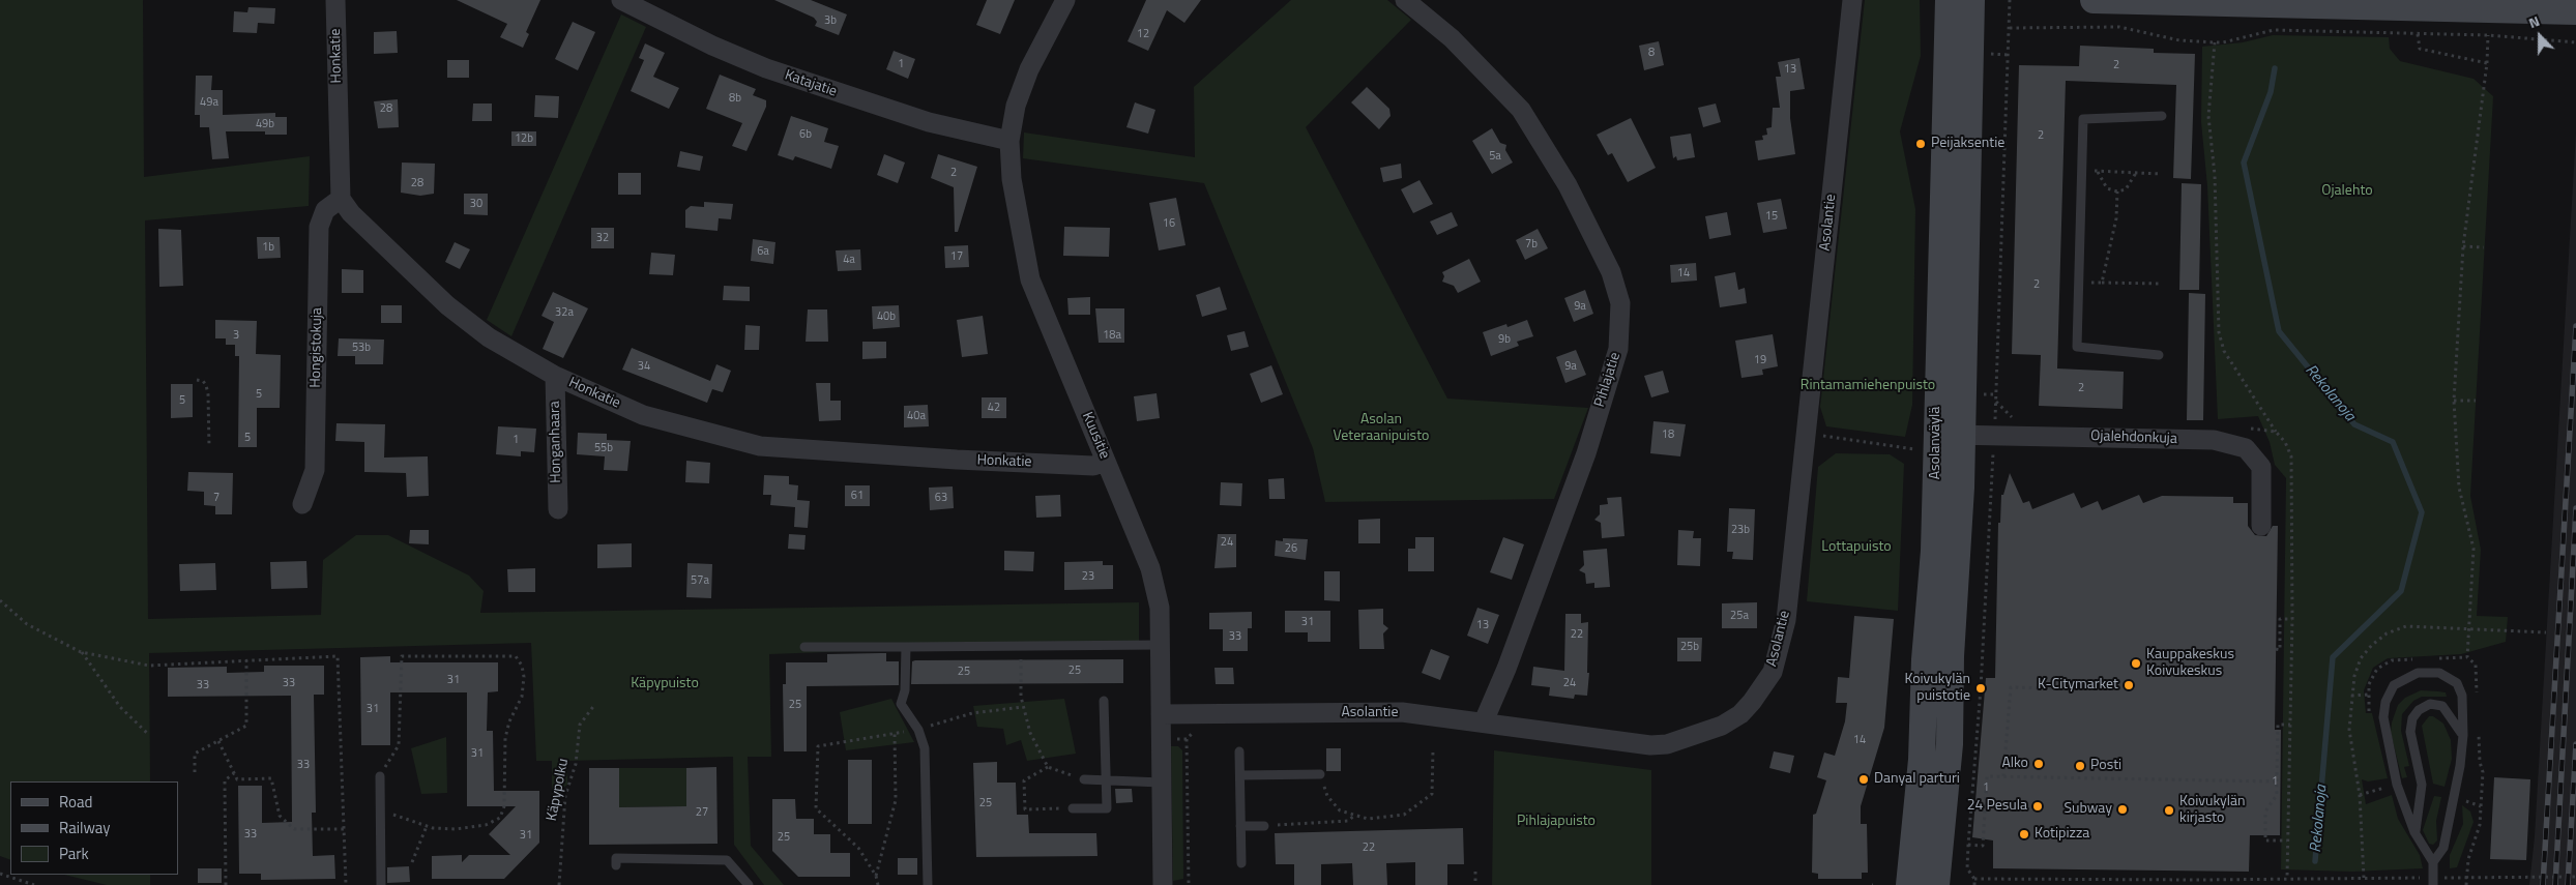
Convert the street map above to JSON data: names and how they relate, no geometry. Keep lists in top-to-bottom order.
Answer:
{
  "streets": {
    "main road": ["Asolanväylä"],
    "street": [
      "Honkatie",
      "Katajatie",
      "Asolantie",
      "Hongistokuja",
      "Pihlajatie",
      "Kuusitie",
      "Ojalehdonkuja",
      "Honganhaara"
    ],
    "path": ["Käpypolku"]
  },
  "crossings": [
    ["Honkatie", "Hongistokuja"],
    ["Honkatie", "Kuusitie"],
    ["Honkatie", "Honganhaara"],
    ["Katajatie", "Kuusitie"],
    ["Asolantie", "Pihlajatie"],
    ["Asolantie", "Kuusitie"],
    ["Ojalehdonkuja", "Asolanväylä"]
  ],
  "water": ["Rekolanoja"],
  "parks": [
    "Ojalehto",
    "Rintamamiehenpuisto",
    "Asolan Veteraanipuisto",
    "Lottapuisto",
    "Käpypuisto",
    "Pihlajapuisto"
  ],
  "places": [
    "Peijaksentie",
    "Kauppakeskus Koivukeskus",
    "K-Citymarket",
    "Koivukylän puistotie",
    "Alko",
    "Posti",
    "Danyal parturi",
    "24 Pesula",
    "Subway",
    "Koivukylän kirjasto",
    "Kotipizza"
  ],
  "house_numbers": [
    "3b",
    "12",
    "8",
    "1",
    "2",
    "13",
    "8b",
    "49a",
    "28",
    "49b",
    "6b",
    "2",
    "12b",
    "5a",
    "2",
    "28",
    "30",
    "15",
    "16",
    "32",
    "7b",
    "1b",
    "6a",
    "17",
    "4a",
    "14",
    "2",
    "9a",
    "32a",
    "40b",
    "3",
    "18a",
    "9b",
    "53b",
    "19",
    "34",
    "9a",
    "2",
    "5",
    "5",
    "42",
    "40a",
    "18",
    "5",
    "1",
    "55b",
    "61",
    "7",
    "63",
    "23b",
    "24",
    "26",
    "23",
    "57a",
    "25a",
    "31",
    "13",
    "22",
    "33",
    "25b",
    "25",
    "25",
    "31",
    "33",
    "24",
    "33",
    "25",
    "31",
    "14",
    "31",
    "33",
    "1",
    "1",
    "25",
    "27",
    "33",
    "31",
    "25",
    "22"
  ],
  "legend": ["Road", "Railway", "Park"],
  "north": "top"
}
